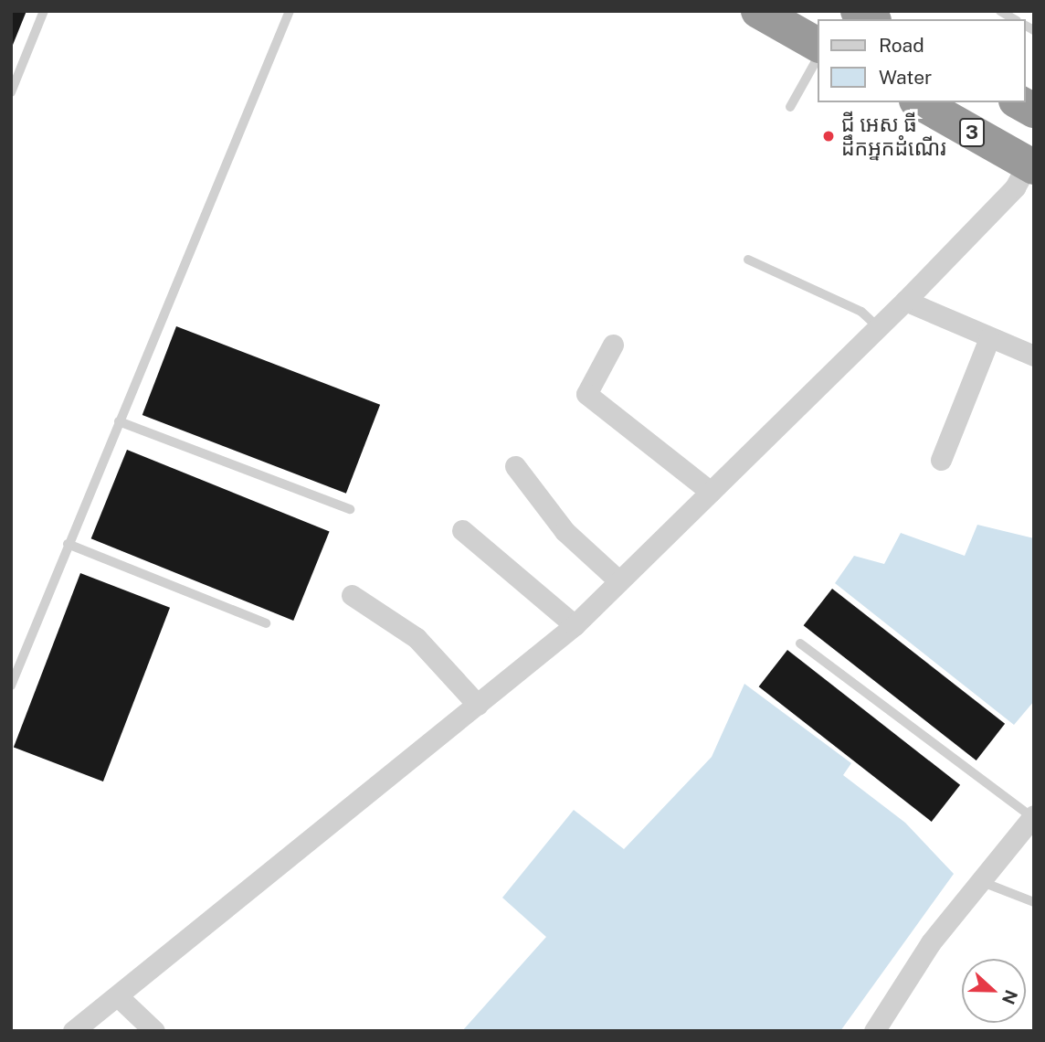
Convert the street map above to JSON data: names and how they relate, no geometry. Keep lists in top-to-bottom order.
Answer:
{
  "streets": {
    "highway": ["3"]
  },
  "places": ["ជី អេស ធី ដឹកអ្នកដំណើរ"],
  "legend": ["Road", "Water"],
  "north": "right"
}
